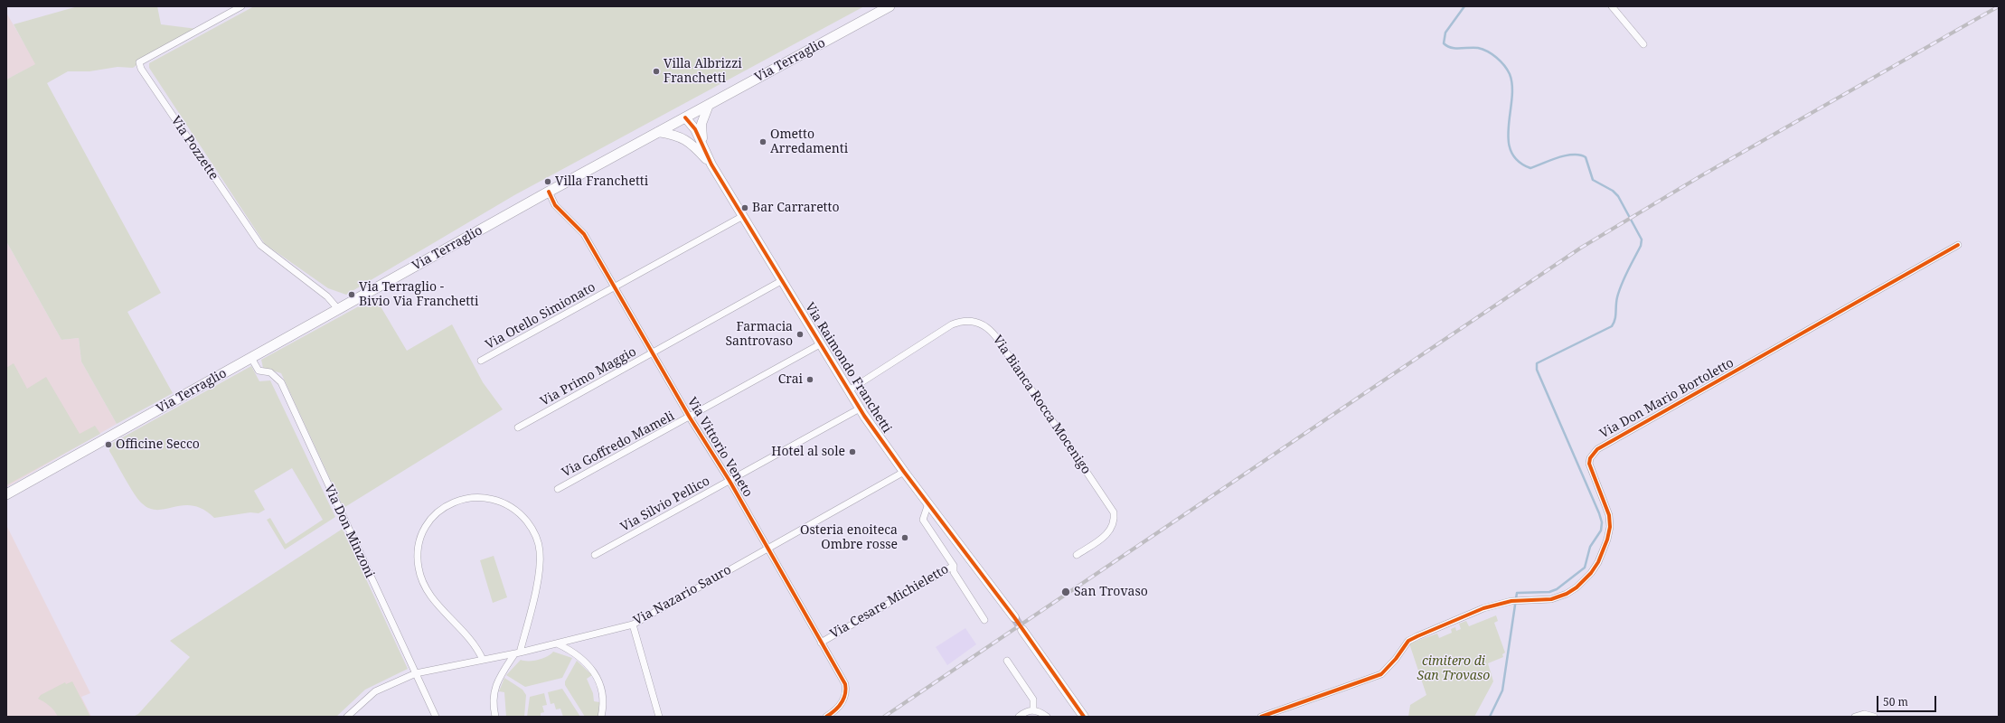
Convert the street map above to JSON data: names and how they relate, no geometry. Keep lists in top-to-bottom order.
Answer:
{
  "streets": {
    "main road": ["Via Terraglio"],
    "street": [
      "Via Pozzette",
      "Via Otello Simionato",
      "Via Raimondo Franchetti",
      "Via Primo Maggio",
      "Via Don Mario Bortoletto",
      "Via Bianca Rocca Mocenigo",
      "Via Goffredo Mameli",
      "Via Vittorio Veneto",
      "Via Silvio Pellico",
      "Via Don Minzoni",
      "Via Nazario Sauro",
      "Via Cesare Michieletto"
    ]
  },
  "crossings": [
    ["Via Terraglio", "Via Pozzette"],
    ["Via Terraglio", "Via Raimondo Franchetti"],
    ["Via Terraglio", "Via Vittorio Veneto"],
    ["Via Terraglio", "Via Don Minzoni"],
    ["Via Otello Simionato", "Via Raimondo Franchetti"],
    ["Via Otello Simionato", "Via Vittorio Veneto"],
    ["Via Raimondo Franchetti", "Via Primo Maggio"],
    ["Via Raimondo Franchetti", "Via Bianca Rocca Mocenigo"],
    ["Via Raimondo Franchetti", "Via Goffredo Mameli"],
    ["Via Raimondo Franchetti", "Via Silvio Pellico"],
    ["Via Raimondo Franchetti", "Via Nazario Sauro"],
    ["Via Raimondo Franchetti", "Via Cesare Michieletto"],
    ["Via Primo Maggio", "Via Vittorio Veneto"],
    ["Via Goffredo Mameli", "Via Vittorio Veneto"],
    ["Via Vittorio Veneto", "Via Silvio Pellico"],
    ["Via Vittorio Veneto", "Via Nazario Sauro"],
    ["Via Vittorio Veneto", "Via Cesare Michieletto"],
    ["Via Don Minzoni", "Via Nazario Sauro"]
  ],
  "parks": ["cimitero di San Trovaso"],
  "places": [
    "Villa Albrizzi Franchetti",
    "Ometto Arredamenti",
    "Villa Franchetti",
    "Bar Carraretto",
    "Via Terraglio - Bivio Via Franchetti",
    "Farmacia Santrovaso",
    "Crai",
    "Officine Secco",
    "Hotel al sole",
    "Osteria enoiteca Ombre rosse",
    "San Trovaso"
  ],
  "scale_bar": "50 m"
}
